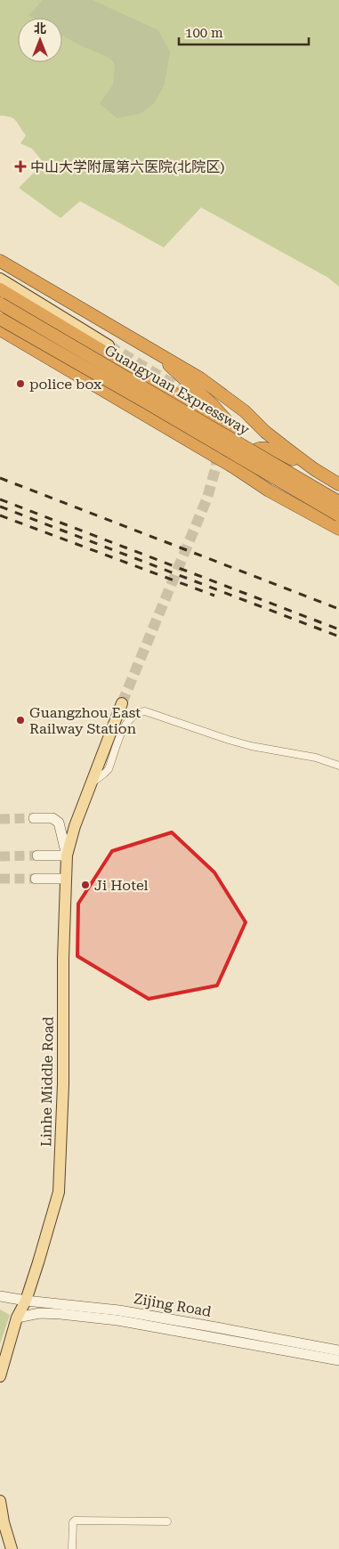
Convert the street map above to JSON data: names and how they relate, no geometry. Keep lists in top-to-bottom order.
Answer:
{
  "streets": {
    "highway": ["Guangyuan Expressway"],
    "main road": ["Linhe Middle Road"],
    "street": ["Zijing Road"]
  },
  "crossings": [
    ["Linhe Middle Road", "Zijing Road"]
  ],
  "places": {
    "health": ["中山大学附属第六医院(北院区)"],
    "other": ["police box", "Guangzhou East Railway Station", "Ji Hotel"]
  },
  "scale_bar": "100 m",
  "north": "top"
}
